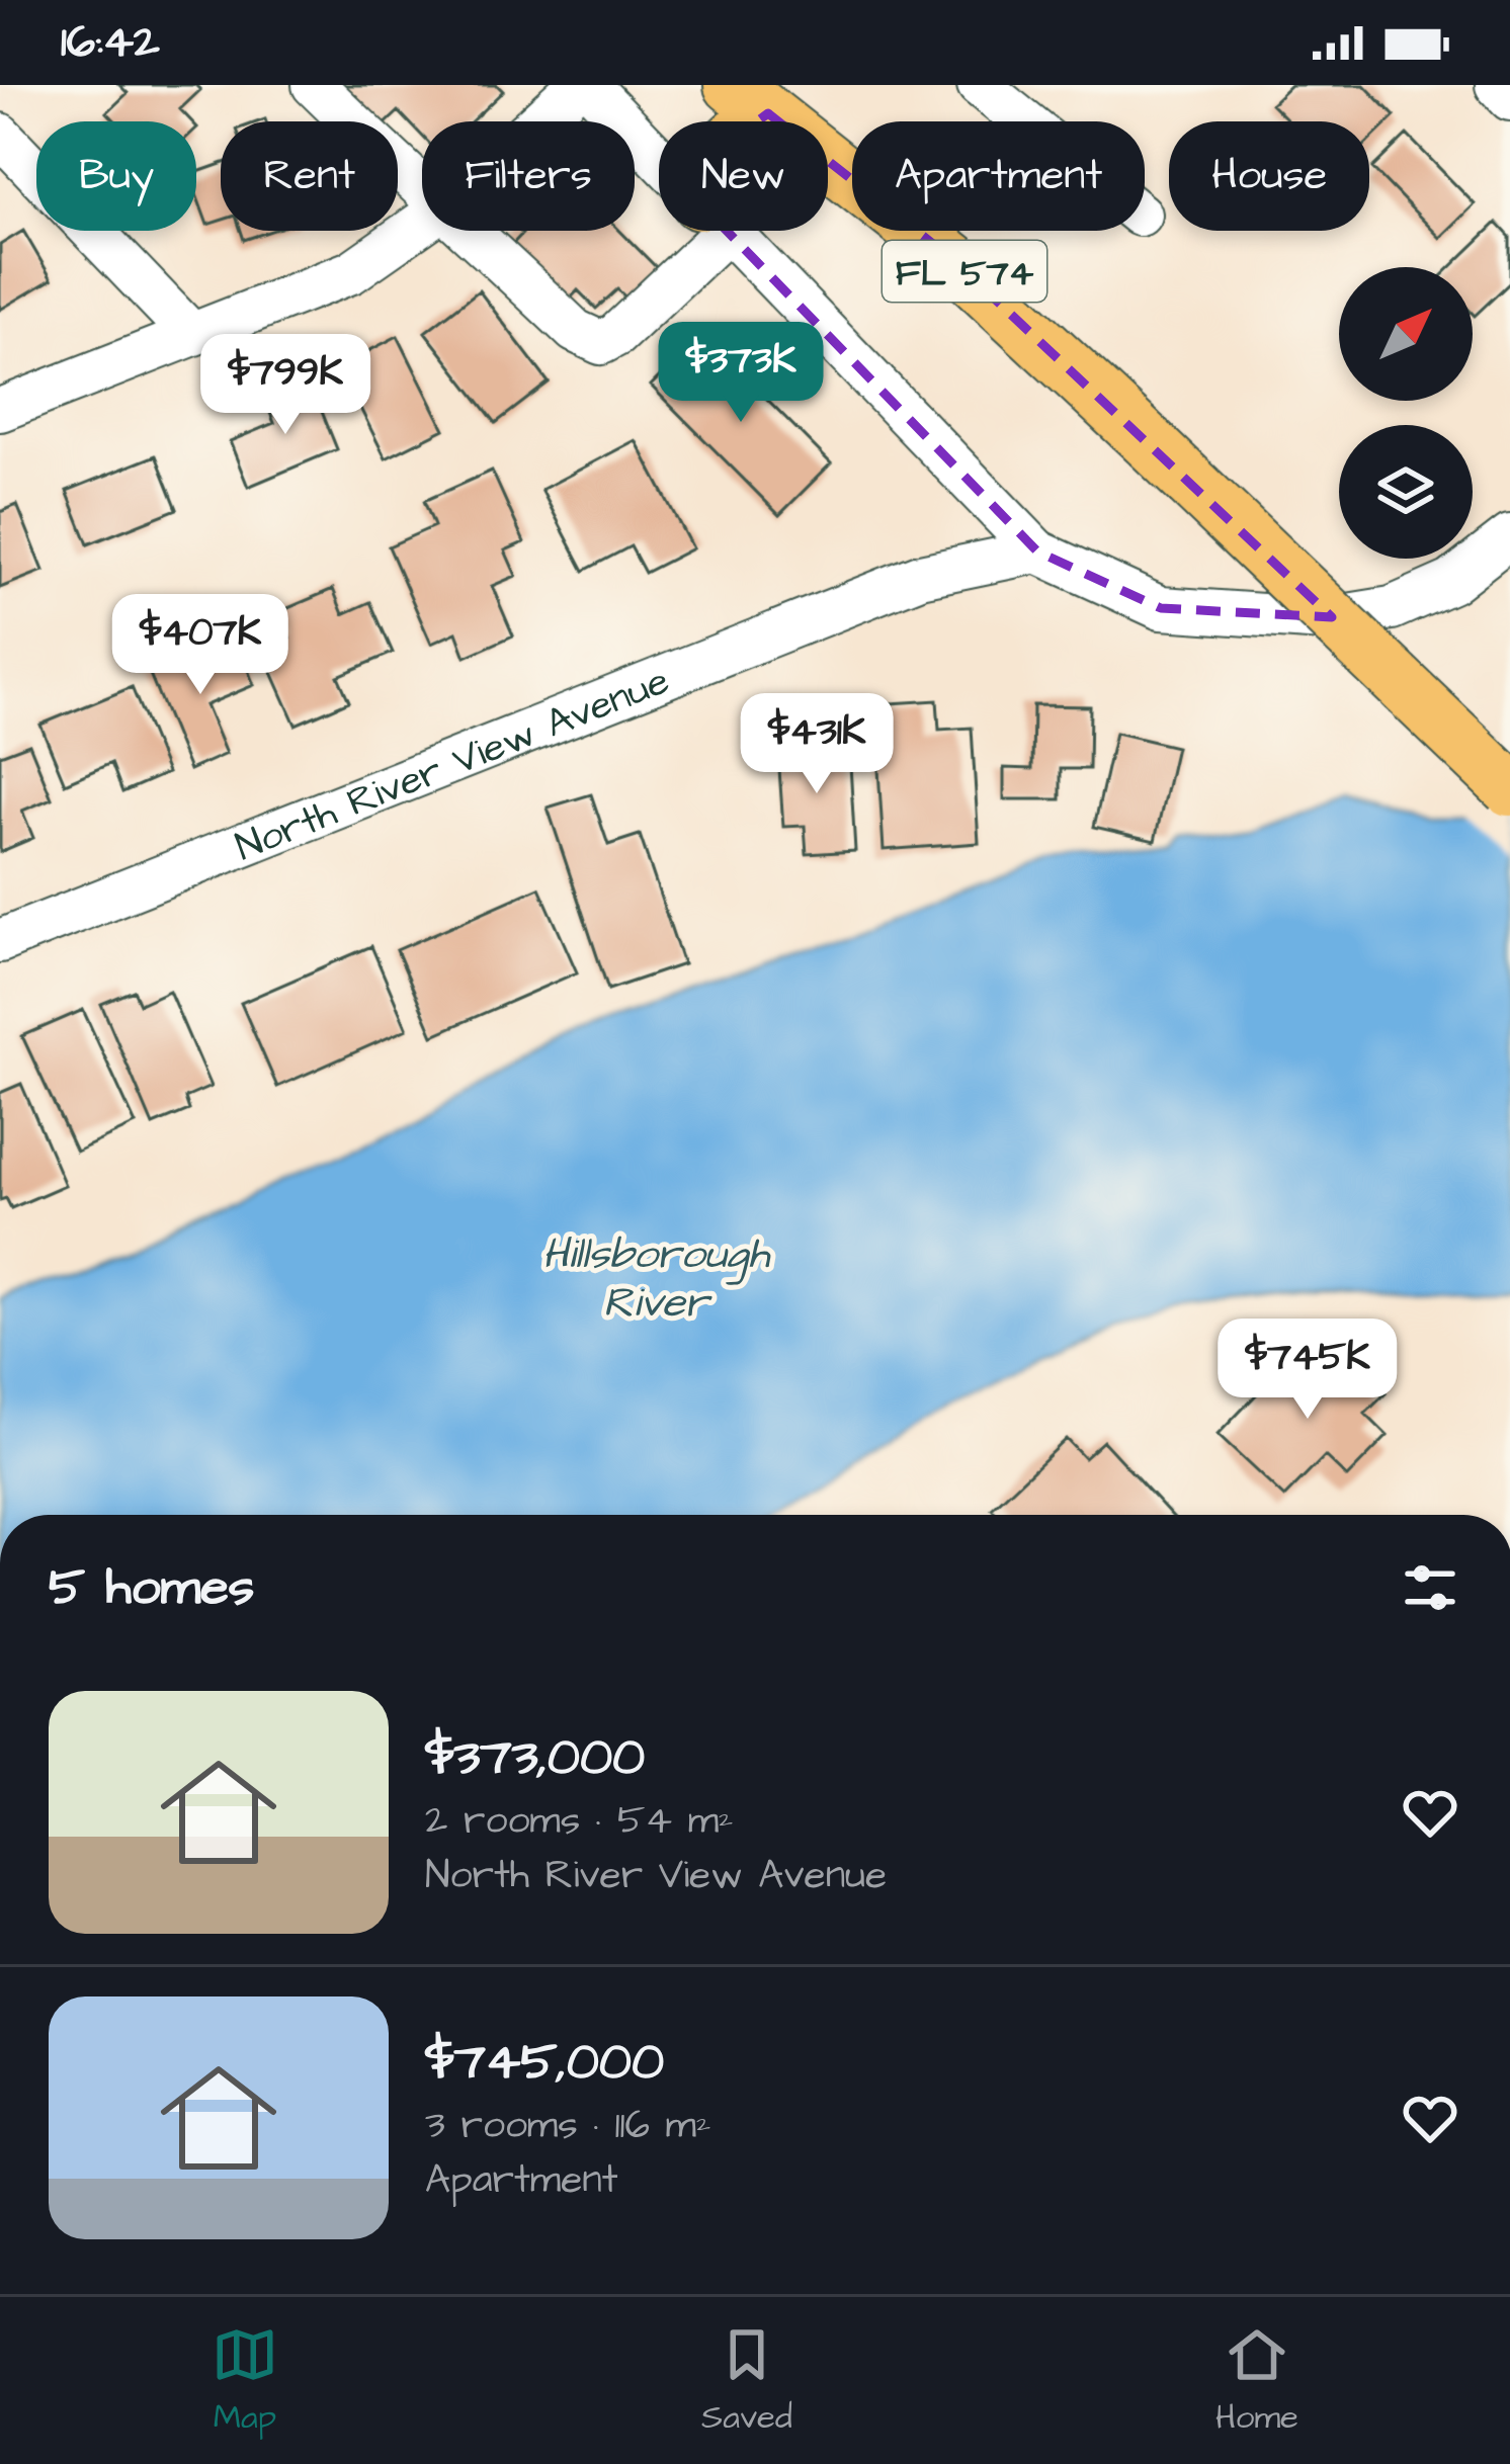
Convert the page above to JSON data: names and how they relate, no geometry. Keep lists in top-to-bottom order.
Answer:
{
  "streets": {
    "main road": ["FL 574"],
    "street": ["North River View Avenue"]
  },
  "water": ["Hillsborough River"],
  "north": "top right",
  "page": {
    "status": "16:42",
    "chip": [
      "Buy",
      "Rent",
      "Filters",
      "New",
      "Apartment",
      "House"
    ],
    "price": [
      "$373K",
      "$799K",
      "$407K",
      "$431K",
      "$745K"
    ],
    "heading": "5 homes",
    "list": [
      {
        "name": "$373,000",
        "note": "2 rooms · 54 m² · North River View Avenue"
      },
      {
        "name": "$745,000",
        "note": "3 rooms · 116 m² · Apartment"
      }
    ],
    "tabs": ["Map", "Saved", "Home"]
  }
}
